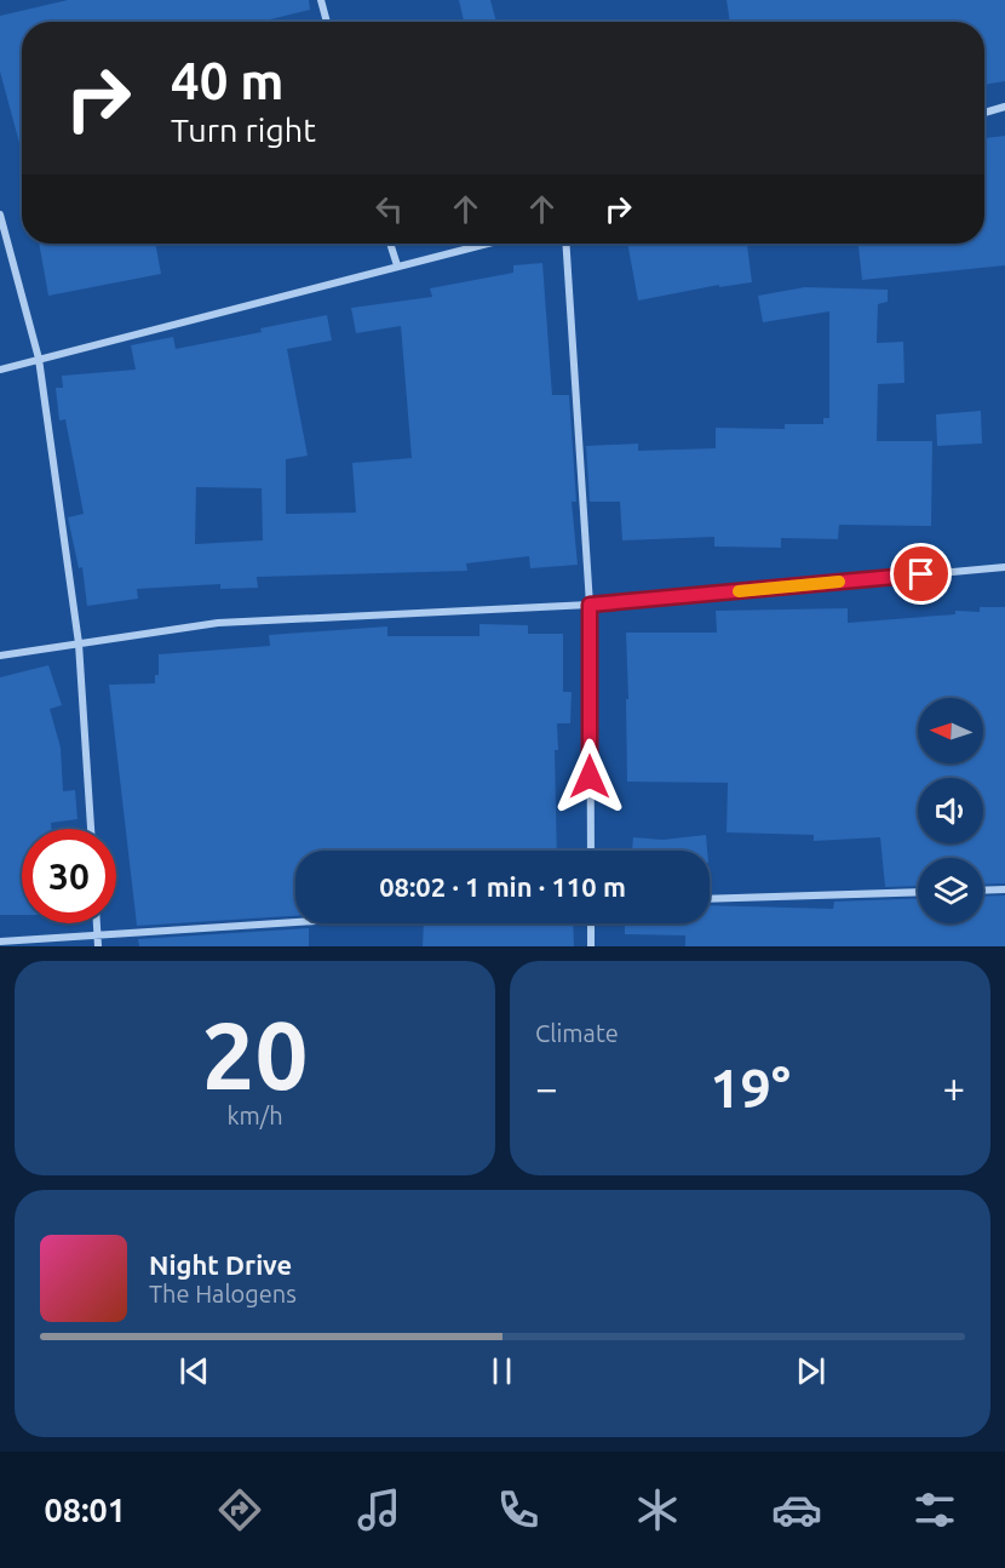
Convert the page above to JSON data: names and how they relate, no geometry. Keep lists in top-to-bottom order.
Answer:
{
  "north": "left",
  "page": {
    "turn": ["40 m", "Turn right"],
    "limit": "30",
    "trip": "08:02 · 1 min · 110 m",
    "tile": [
      ["20", "km/h"],
      "Climate"
    ],
    "heat": ["−", "19°", "+"],
    "song": ["Night Drive", "The Halogens"],
    "tabs": "08:01"
  }
}
